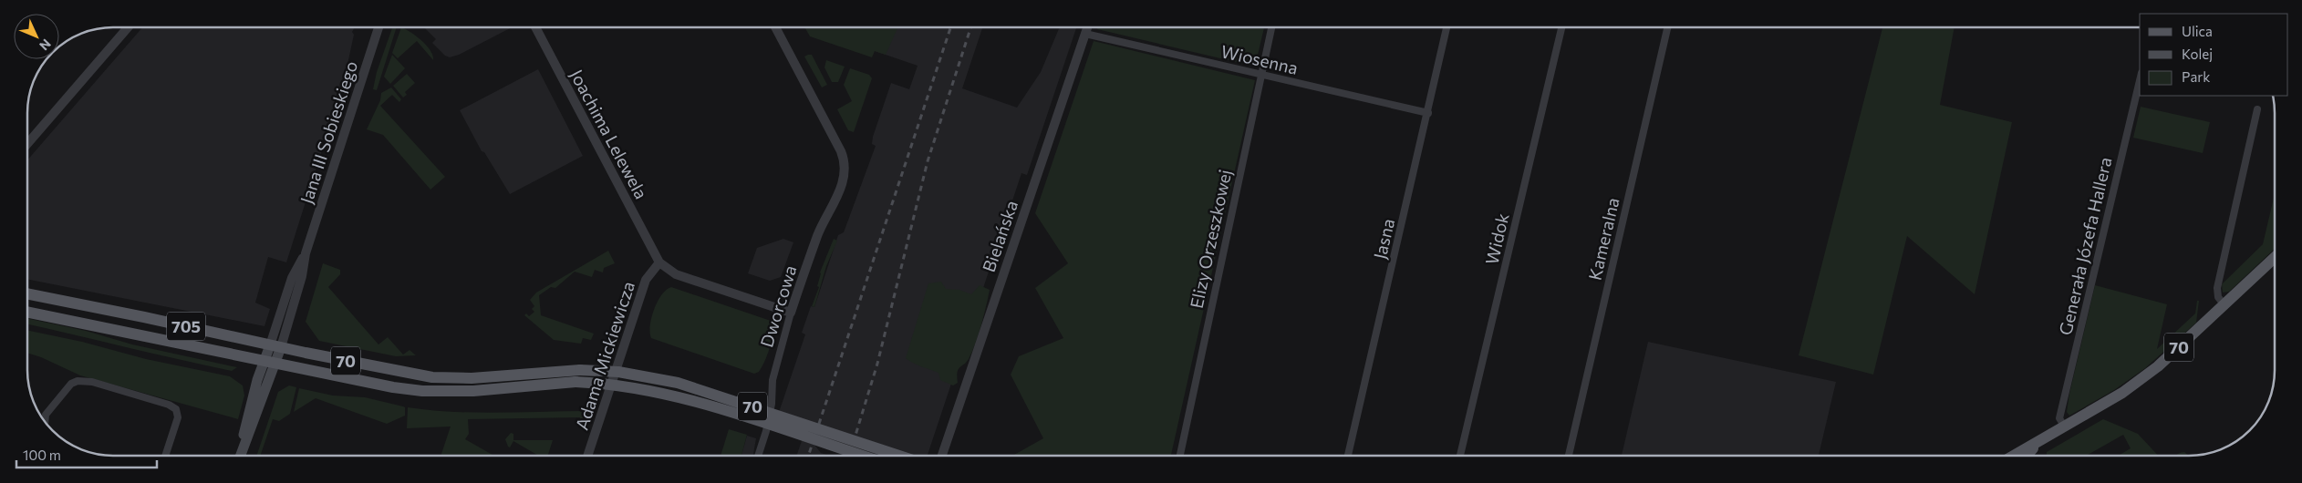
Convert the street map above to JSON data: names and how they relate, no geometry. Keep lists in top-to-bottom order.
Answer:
{
  "streets": {
    "main road": ["Jana III Sobieskiego", "705", "70"],
    "street": [
      "Wiosenna",
      "Joachima Lelewela",
      "Bielańska",
      "Elizy Orzeszkowej",
      "Jasna",
      "Widok",
      "Kameralna",
      "Generała Józefa Hallera",
      "Dworcowa",
      "Adama Mickiewicza"
    ]
  },
  "crossings": [
    ["Wiosenna", "Bielańska"],
    ["Wiosenna", "Elizy Orzeszkowej"],
    ["Wiosenna", "Jasna"],
    ["Jana III Sobieskiego", "705"],
    ["Jana III Sobieskiego", "70"],
    ["Joachima Lelewela", "Adama Mickiewicza"],
    ["Generała Józefa Hallera", "70"],
    ["705", "70"]
  ],
  "legend": ["Ulica", "Kolej", "Park"],
  "scale_bar": "100 m",
  "north": "bottom right"
}
